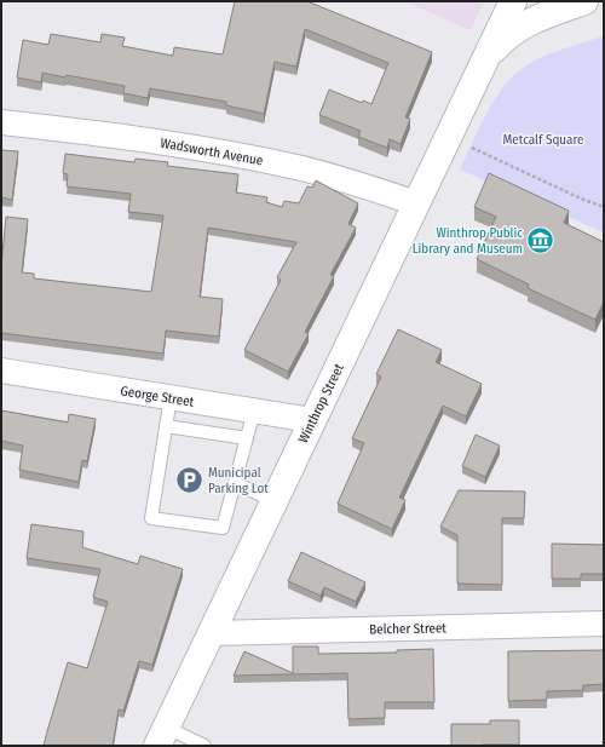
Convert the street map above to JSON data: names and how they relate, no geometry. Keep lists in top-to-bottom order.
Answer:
{
  "streets": {
    "main road": ["Winthrop Street"],
    "street": ["Wadsworth Avenue", "George Street", "Belcher Street"]
  },
  "crossings": [
    ["Wadsworth Avenue", "Winthrop Street"],
    ["George Street", "Winthrop Street"],
    ["Winthrop Street", "Belcher Street"]
  ],
  "parks": ["Metcalf Square"],
  "places": {
    "museum": ["Winthrop Public Library and Museum"],
    "parking": ["Municipal Parking Lot"]
  }
}
